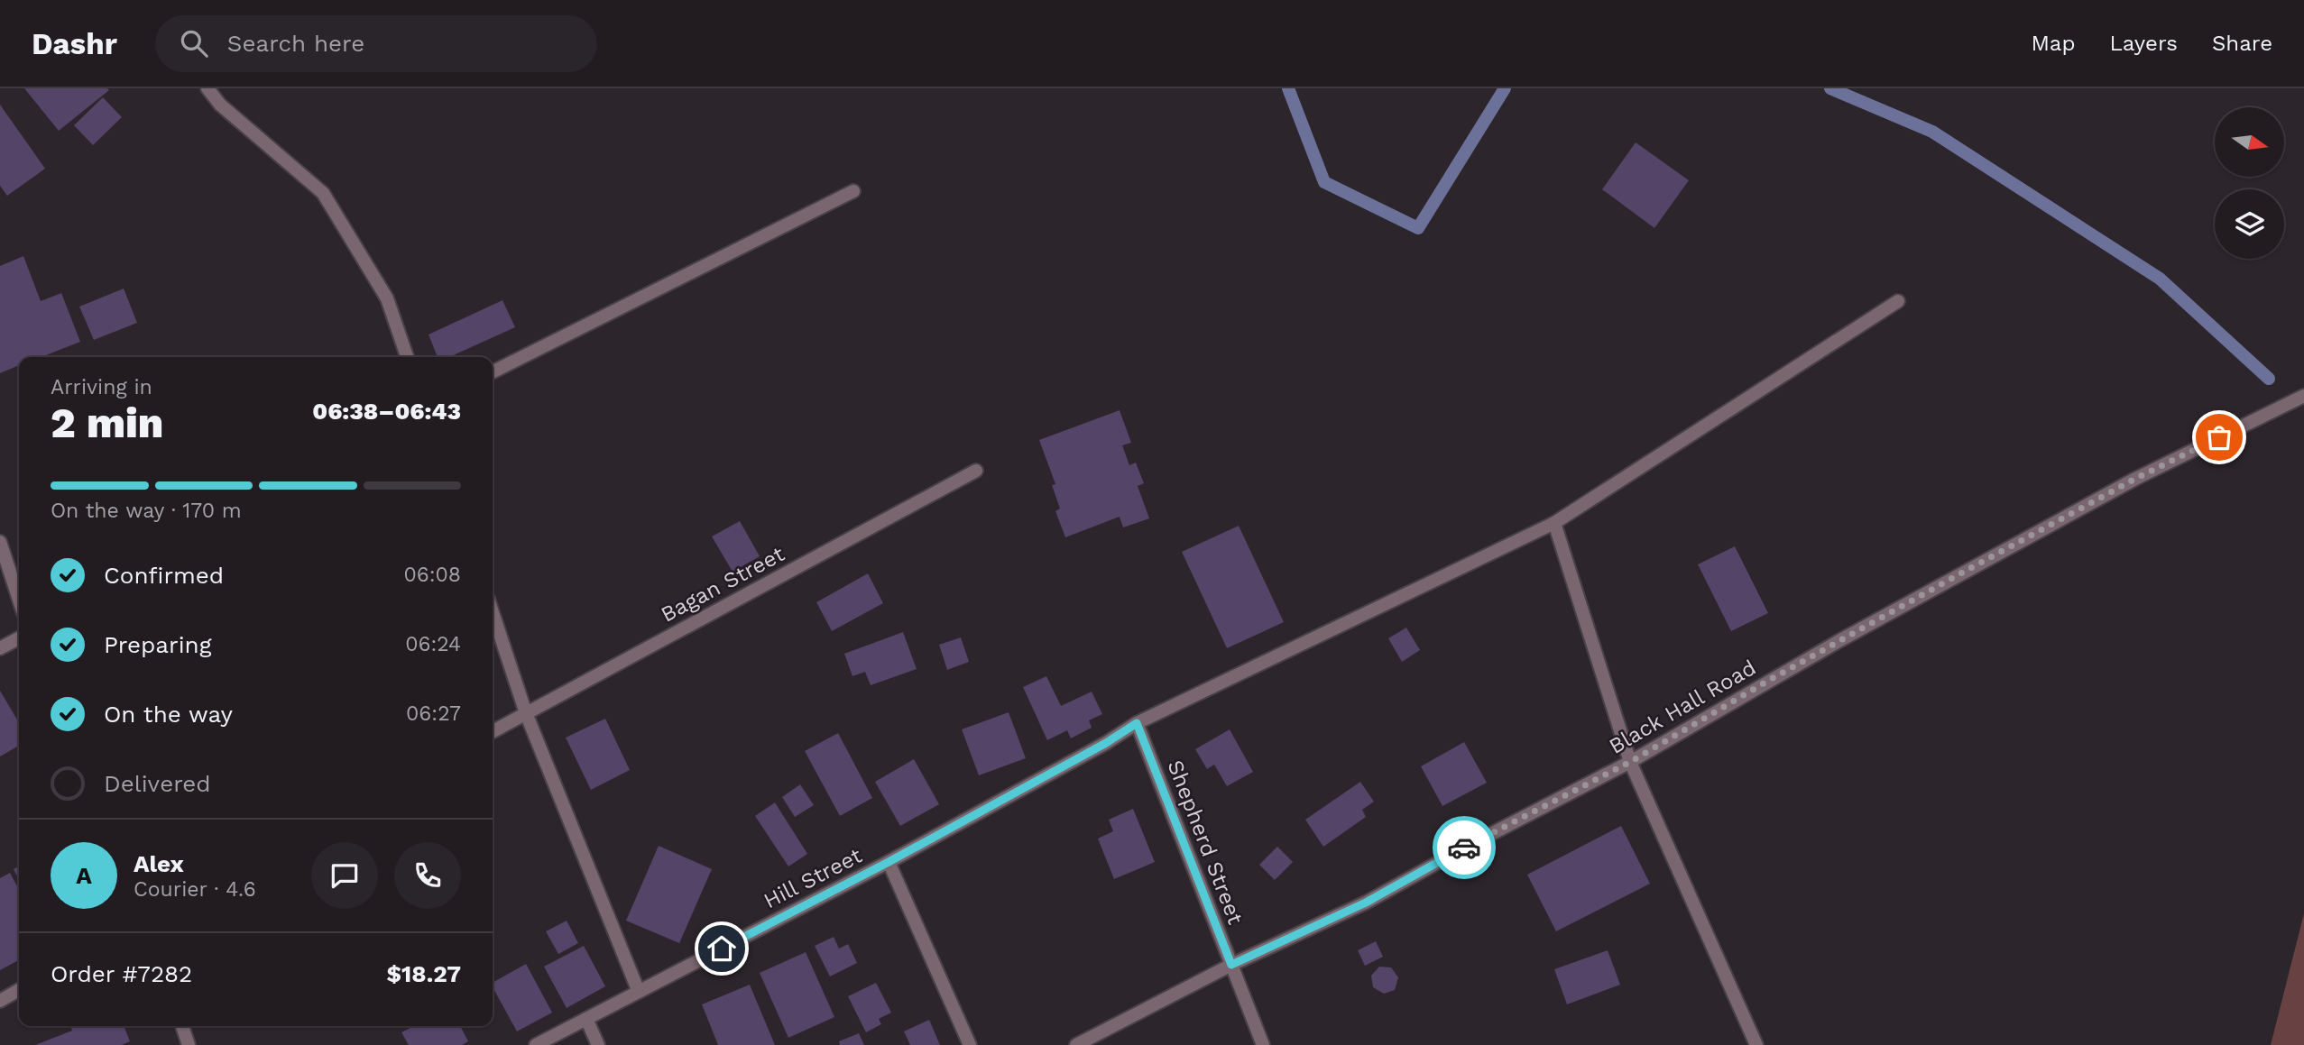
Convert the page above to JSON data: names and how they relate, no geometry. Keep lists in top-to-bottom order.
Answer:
{
  "streets": {
    "street": [
      "Bagan Street",
      "Black Hall Road",
      "Shepherd Street",
      "Hill Street"
    ]
  },
  "crossings": [
    ["Black Hall Road", "Shepherd Street"],
    ["Shepherd Street", "Hill Street"]
  ],
  "north": "right",
  "page": {
    "header": "Dashr",
    "search": "Search here",
    "nav": ["Map", "Layers", "Share"],
    "heading": ["2 min", "Arriving in", "06:38–06:43"],
    "panel": [
      "Alex",
      "Courier · 4.6",
      "Order #7282",
      "$18.27"
    ],
    "bar": "On the way · 170 m",
    "list": [
      ["Confirmed", "06:08"],
      ["Preparing", "06:24"],
      ["On the way", "06:27"],
      "Delivered"
    ],
    "round": "A"
  }
}
